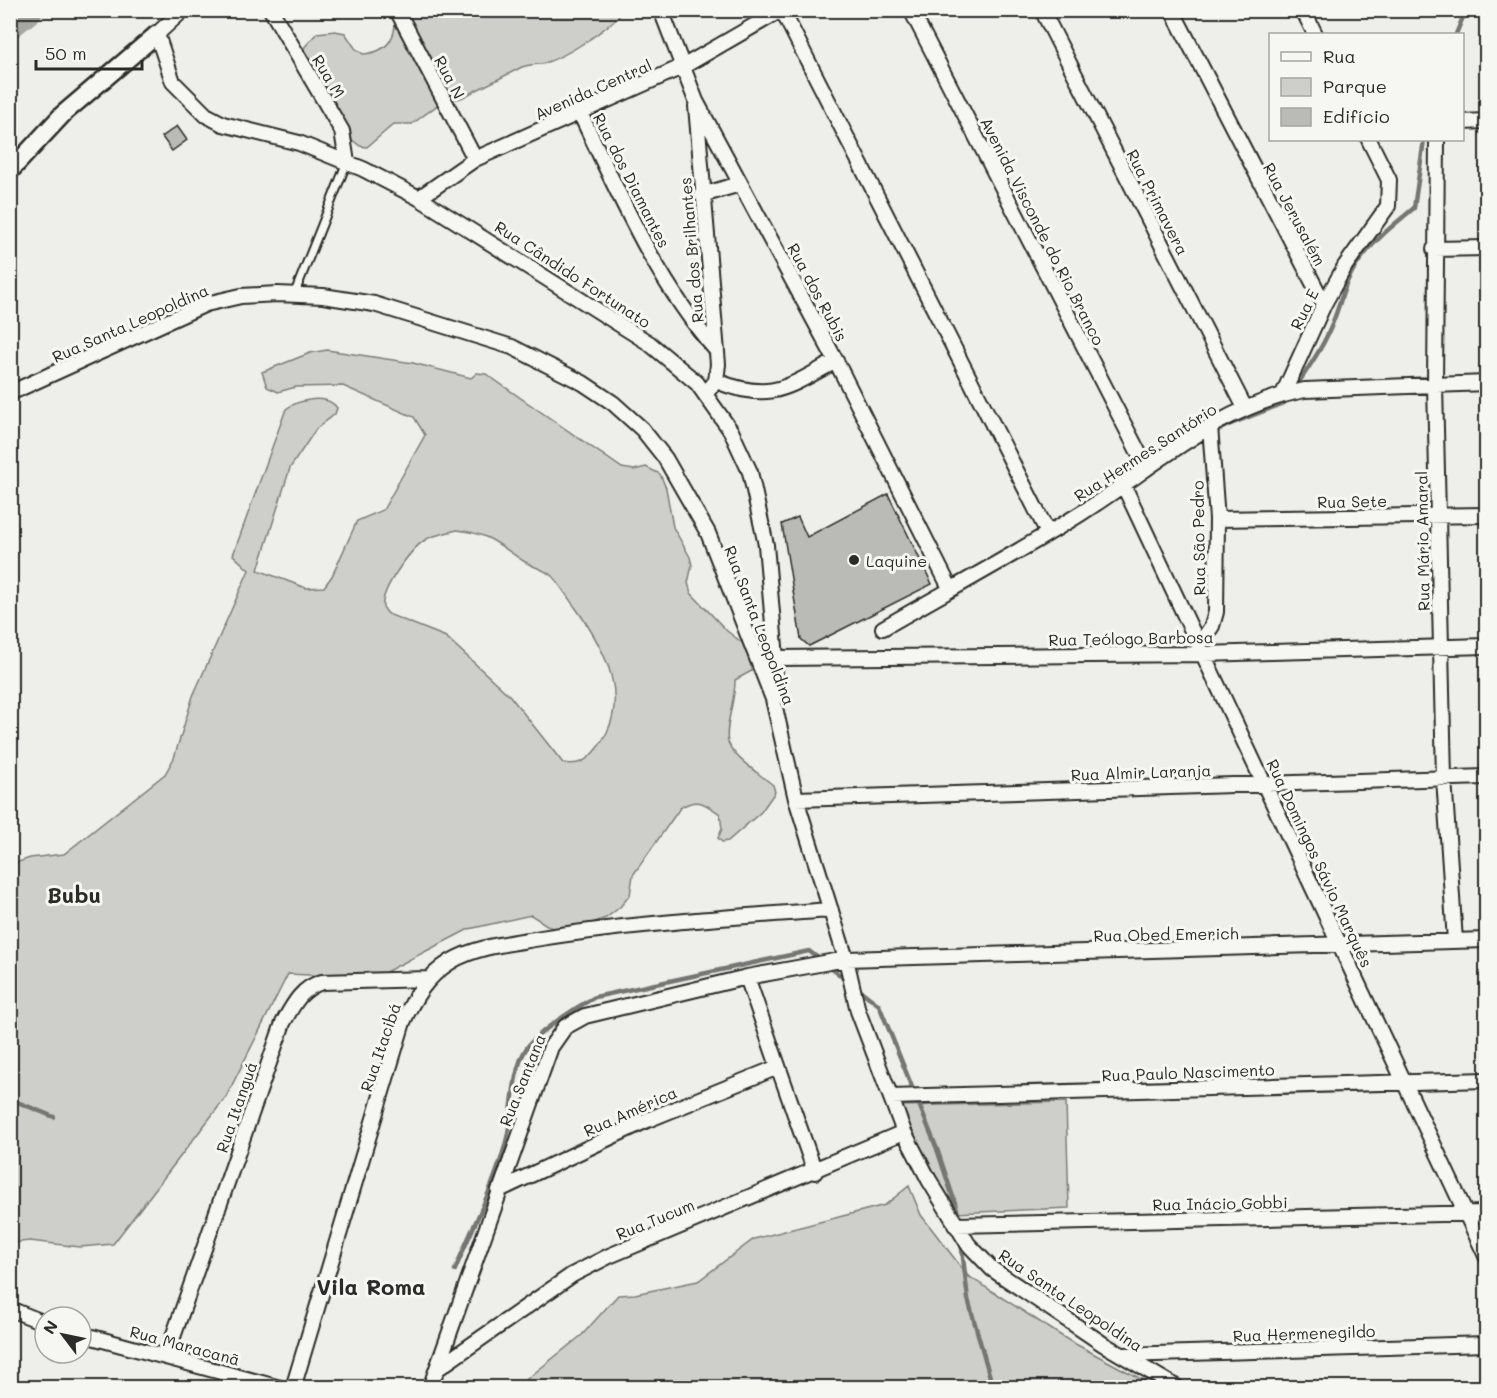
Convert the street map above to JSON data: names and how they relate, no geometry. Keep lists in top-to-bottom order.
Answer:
{
  "streets": {
    "street": [
      "Rua M",
      "Rua N",
      "Avenida Central",
      "Rua dos Diamantes",
      "Rua Primavera",
      "Rua Jerusalém",
      "Avenida Visconde do Rio Branco",
      "Rua dos Brilhantes",
      "Rua Cândido Fortunato",
      "Rua dos Rubis",
      "Rua E",
      "Rua Santa Leopoldina",
      "Rua Hermes Santório",
      "Rua Sete",
      "Rua São Pedro",
      "Rua Mário Amaral",
      "Rua Teólogo Barbosa",
      "Rua Almir Laranja",
      "Rua Domingos Sávio Marquês",
      "Rua Obed Emerich",
      "Rua Itacibá",
      "Rua Paulo Nascimento",
      "Rua Santana",
      "Rua Itanguá",
      "Rua América",
      "Rua Inácio Gobbi",
      "Rua Tucum",
      "Rua Hermenegildo",
      "Rua Maracanã"
    ]
  },
  "crossings": [
    ["Rua M", "Rua Cândido Fortunato"],
    ["Rua N", "Avenida Central"],
    ["Avenida Central", "Rua dos Diamantes"],
    ["Avenida Central", "Rua Cândido Fortunato"],
    ["Avenida Central", "Rua dos Rubis"],
    ["Rua dos Diamantes", "Rua dos Brilhantes"],
    ["Rua Primavera", "Rua Hermes Santório"],
    ["Rua Jerusalém", "Rua E"],
    ["Avenida Visconde do Rio Branco", "Rua Hermes Santório"],
    ["Rua dos Brilhantes", "Rua dos Rubis"],
    ["Rua Cândido Fortunato", "Rua Santa Leopoldina"],
    ["Rua Cândido Fortunato", "Rua Teólogo Barbosa"],
    ["Rua dos Rubis", "Rua Hermes Santório"],
    ["Rua E", "Rua Hermes Santório"],
    ["Rua Santa Leopoldina", "Rua Almir Laranja"],
    ["Rua Santa Leopoldina", "Rua Obed Emerich"],
    ["Rua Santa Leopoldina", "Rua Itacibá"],
    ["Rua Santa Leopoldina", "Rua Paulo Nascimento"],
    ["Rua Santa Leopoldina", "Rua Santana"],
    ["Rua Santa Leopoldina", "Rua Inácio Gobbi"],
    ["Rua Santa Leopoldina", "Rua Tucum"],
    ["Rua Santa Leopoldina", "Rua Hermenegildo"],
    ["Rua Hermes Santório", "Rua São Pedro"],
    ["Rua Hermes Santório", "Rua Mário Amaral"],
    ["Rua Hermes Santório", "Rua Domingos Sávio Marquês"],
    ["Rua Sete", "Rua São Pedro"],
    ["Rua Sete", "Rua Mário Amaral"],
    ["Rua São Pedro", "Rua Teólogo Barbosa"],
    ["Rua São Pedro", "Rua Domingos Sávio Marquês"],
    ["Rua Mário Amaral", "Rua Teólogo Barbosa"],
    ["Rua Mário Amaral", "Rua Almir Laranja"],
    ["Rua Mário Amaral", "Rua Obed Emerich"],
    ["Rua Teólogo Barbosa", "Rua Domingos Sávio Marquês"],
    ["Rua Almir Laranja", "Rua Domingos Sávio Marquês"],
    ["Rua Domingos Sávio Marquês", "Rua Obed Emerich"],
    ["Rua Domingos Sávio Marquês", "Rua Paulo Nascimento"],
    ["Rua Domingos Sávio Marquês", "Rua Inácio Gobbi"],
    ["Rua Obed Emerich", "Rua Santana"],
    ["Rua Itacibá", "Rua Itanguá"],
    ["Rua Santana", "Rua América"],
    ["Rua Santana", "Rua Tucum"],
    ["Rua Itanguá", "Rua Maracanã"]
  ],
  "districts": ["Bubu", "Vila Roma"],
  "places": ["Laquine"],
  "legend": ["Rua", "Parque", "Edifício"],
  "scale_bar": "50 m",
  "north": "top left"
}
